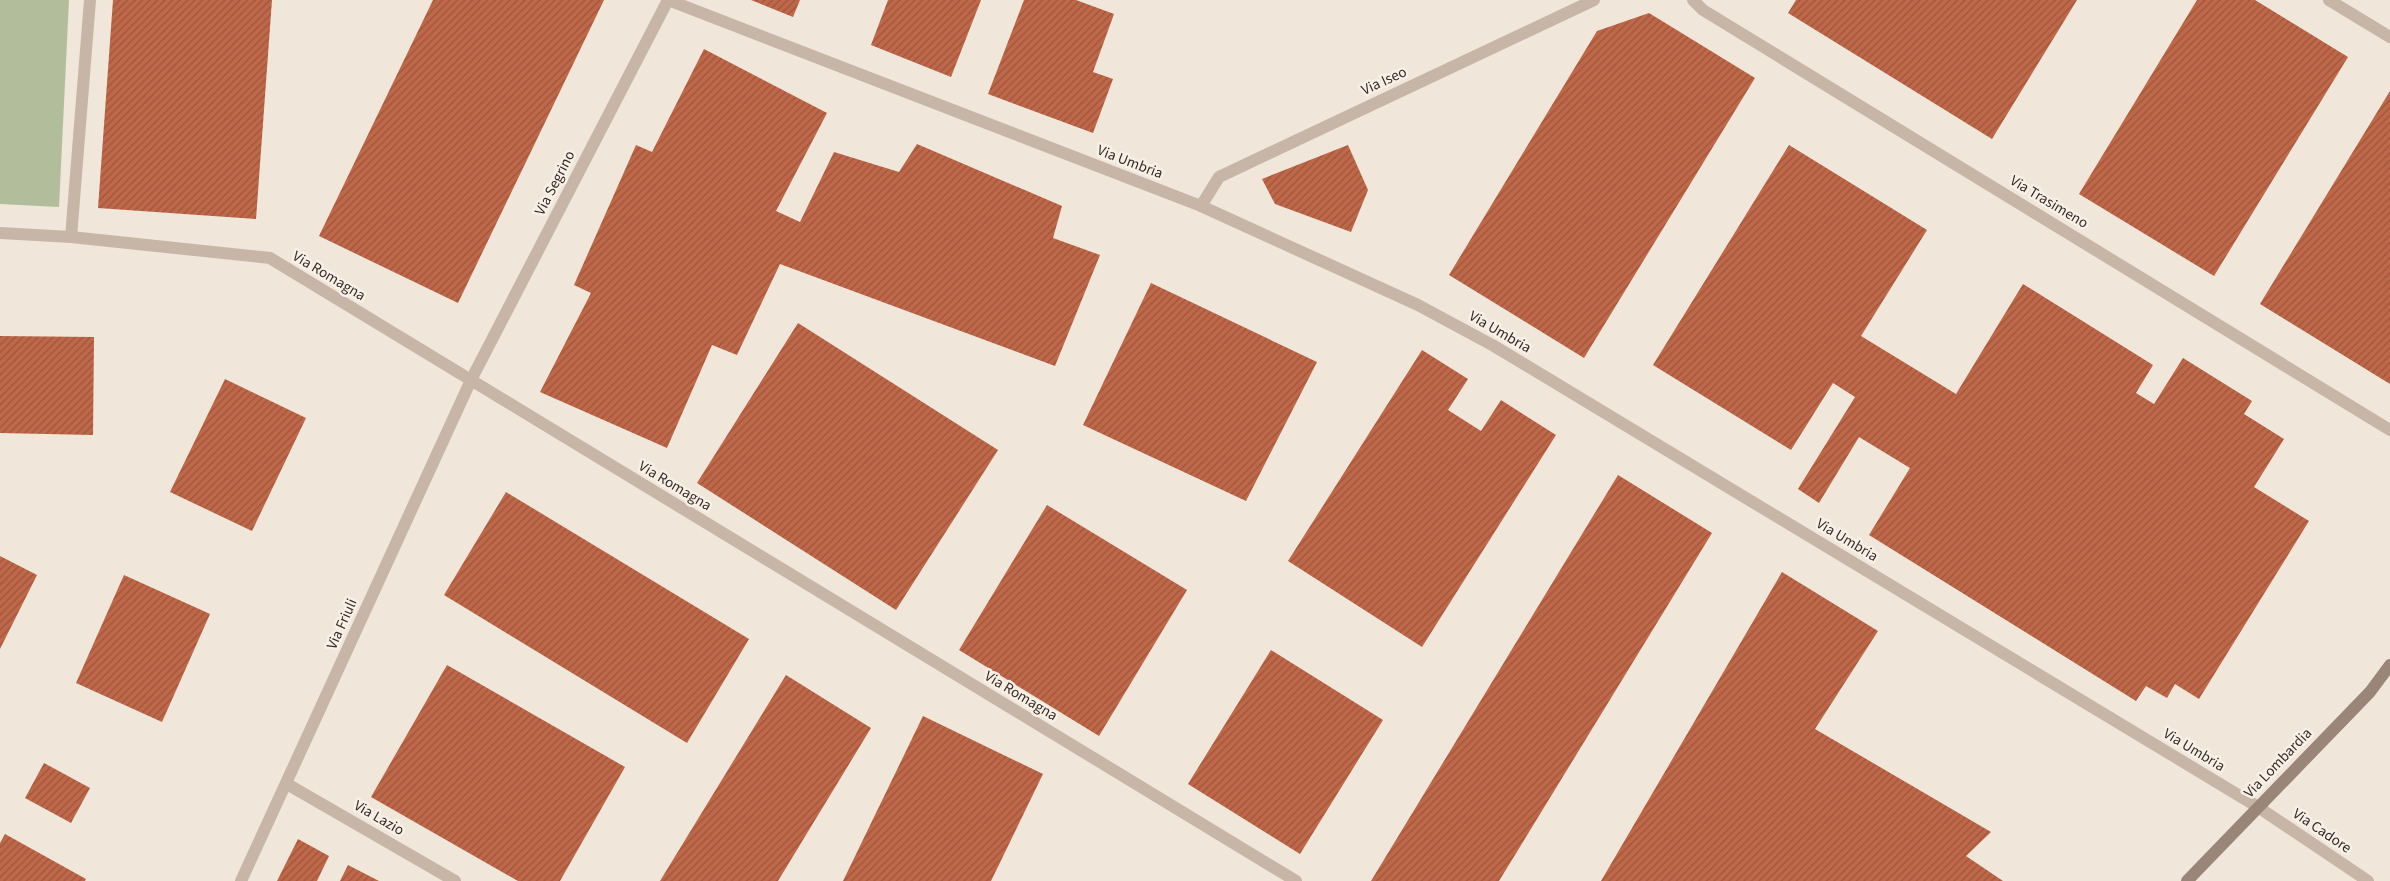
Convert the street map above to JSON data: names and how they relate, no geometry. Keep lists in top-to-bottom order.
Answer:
{
  "streets": {
    "street": [
      "Via Iseo",
      "Via Umbria",
      "Via Segrino",
      "Via Trasimeno",
      "Via Romagna",
      "Via Friuli",
      "Via Lombardia",
      "Via Lazio",
      "Via Cadore"
    ]
  },
  "crossings": [
    ["Via Iseo", "Via Umbria"],
    ["Via Umbria", "Via Segrino"],
    ["Via Umbria", "Via Lombardia"],
    ["Via Umbria", "Via Cadore"],
    ["Via Segrino", "Via Romagna"],
    ["Via Segrino", "Via Friuli"],
    ["Via Romagna", "Via Friuli"],
    ["Via Friuli", "Via Lazio"],
    ["Via Lombardia", "Via Cadore"]
  ]
}
